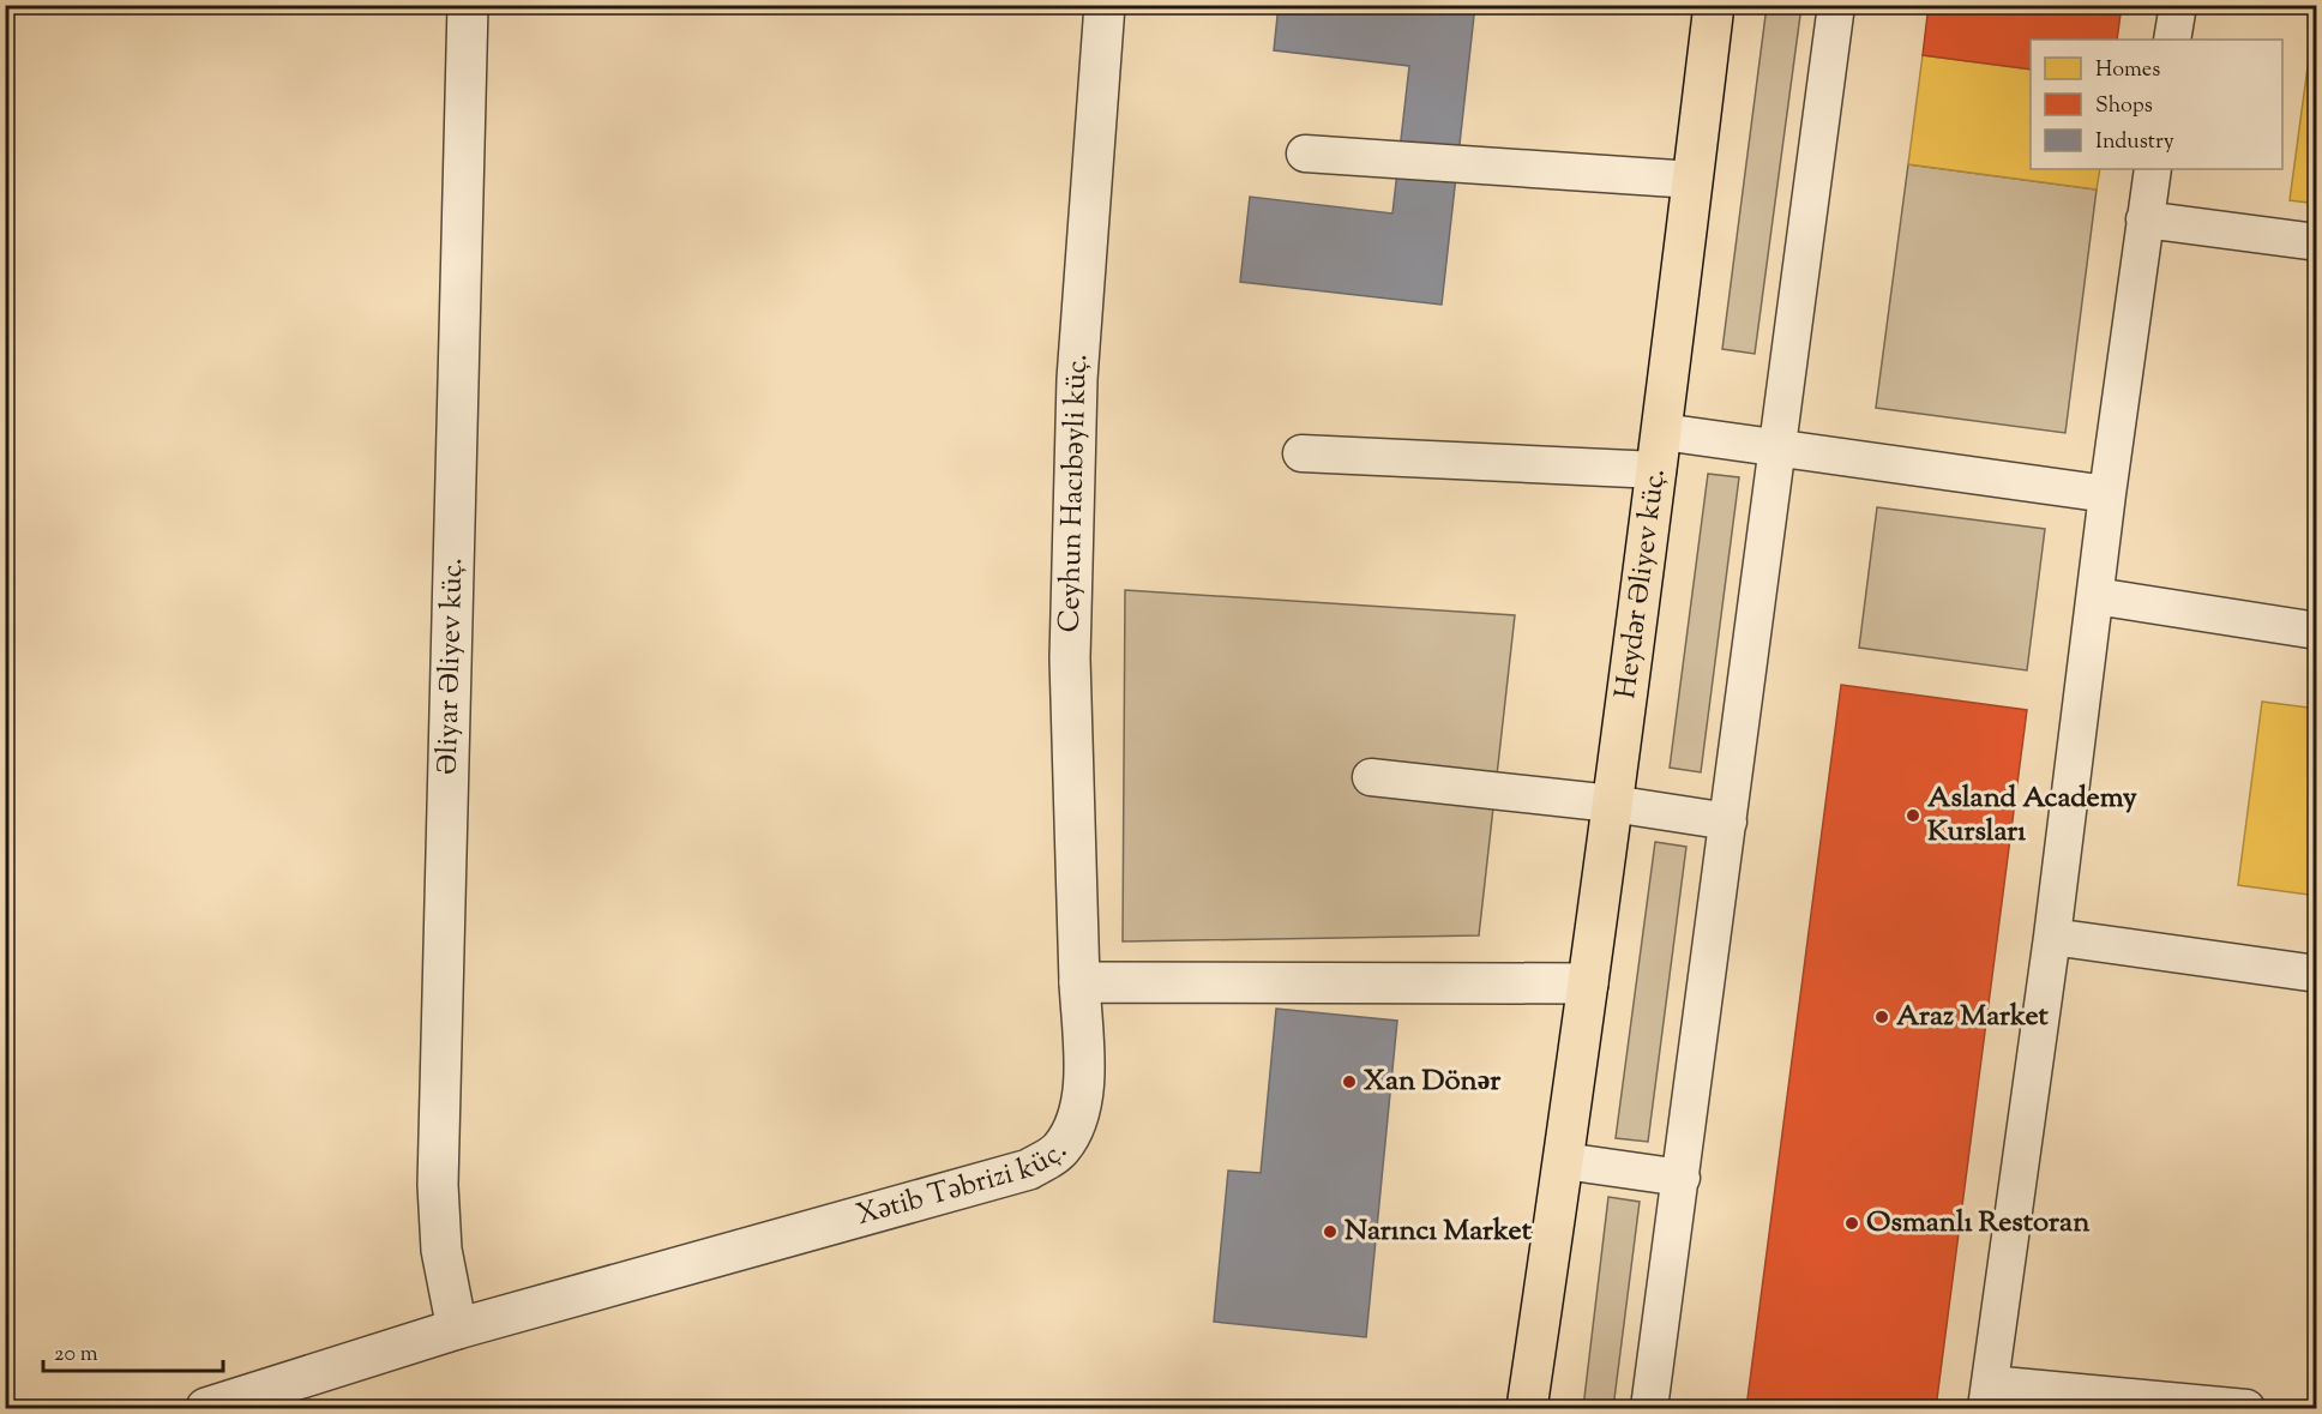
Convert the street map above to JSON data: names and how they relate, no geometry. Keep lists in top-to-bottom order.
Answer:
{
  "streets": {
    "main road": ["Heydər Əliyev küç."],
    "street": ["Ceyhun Hacıbəyli küç.", "Əliyar Əliyev küç.", "Xətib Təbrizi küç."]
  },
  "crossings": [
    ["Ceyhun Hacıbəyli küç.", "Xətib Təbrizi küç."],
    ["Əliyar Əliyev küç.", "Xətib Təbrizi küç."]
  ],
  "places": [
    "Asland Academy Kursları",
    "Araz Market",
    "Xan Dönər",
    "Osmanlı Restoran",
    "Narıncı Market"
  ],
  "legend": ["Homes", "Shops", "Industry"],
  "scale_bar": "20 m"
}
